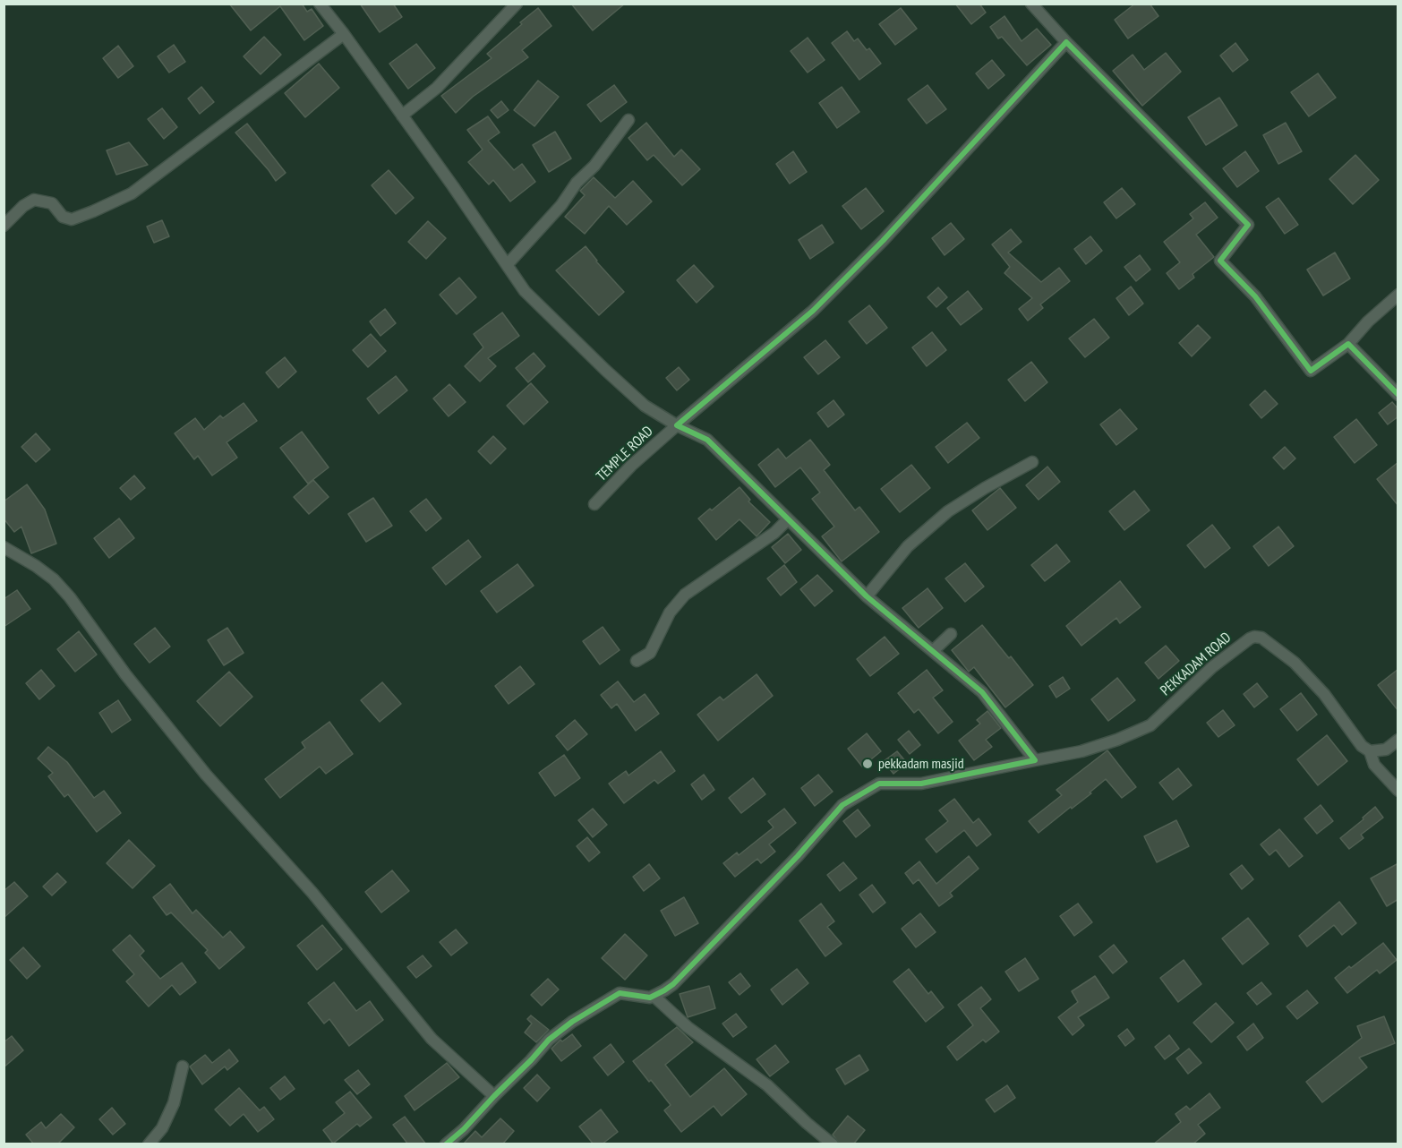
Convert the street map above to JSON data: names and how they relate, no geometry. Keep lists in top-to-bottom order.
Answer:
{
  "streets": {
    "street": ["TEMPLE ROAD", "PEKKADAM ROAD"]
  },
  "places": ["pekkadam masjid"]
}
